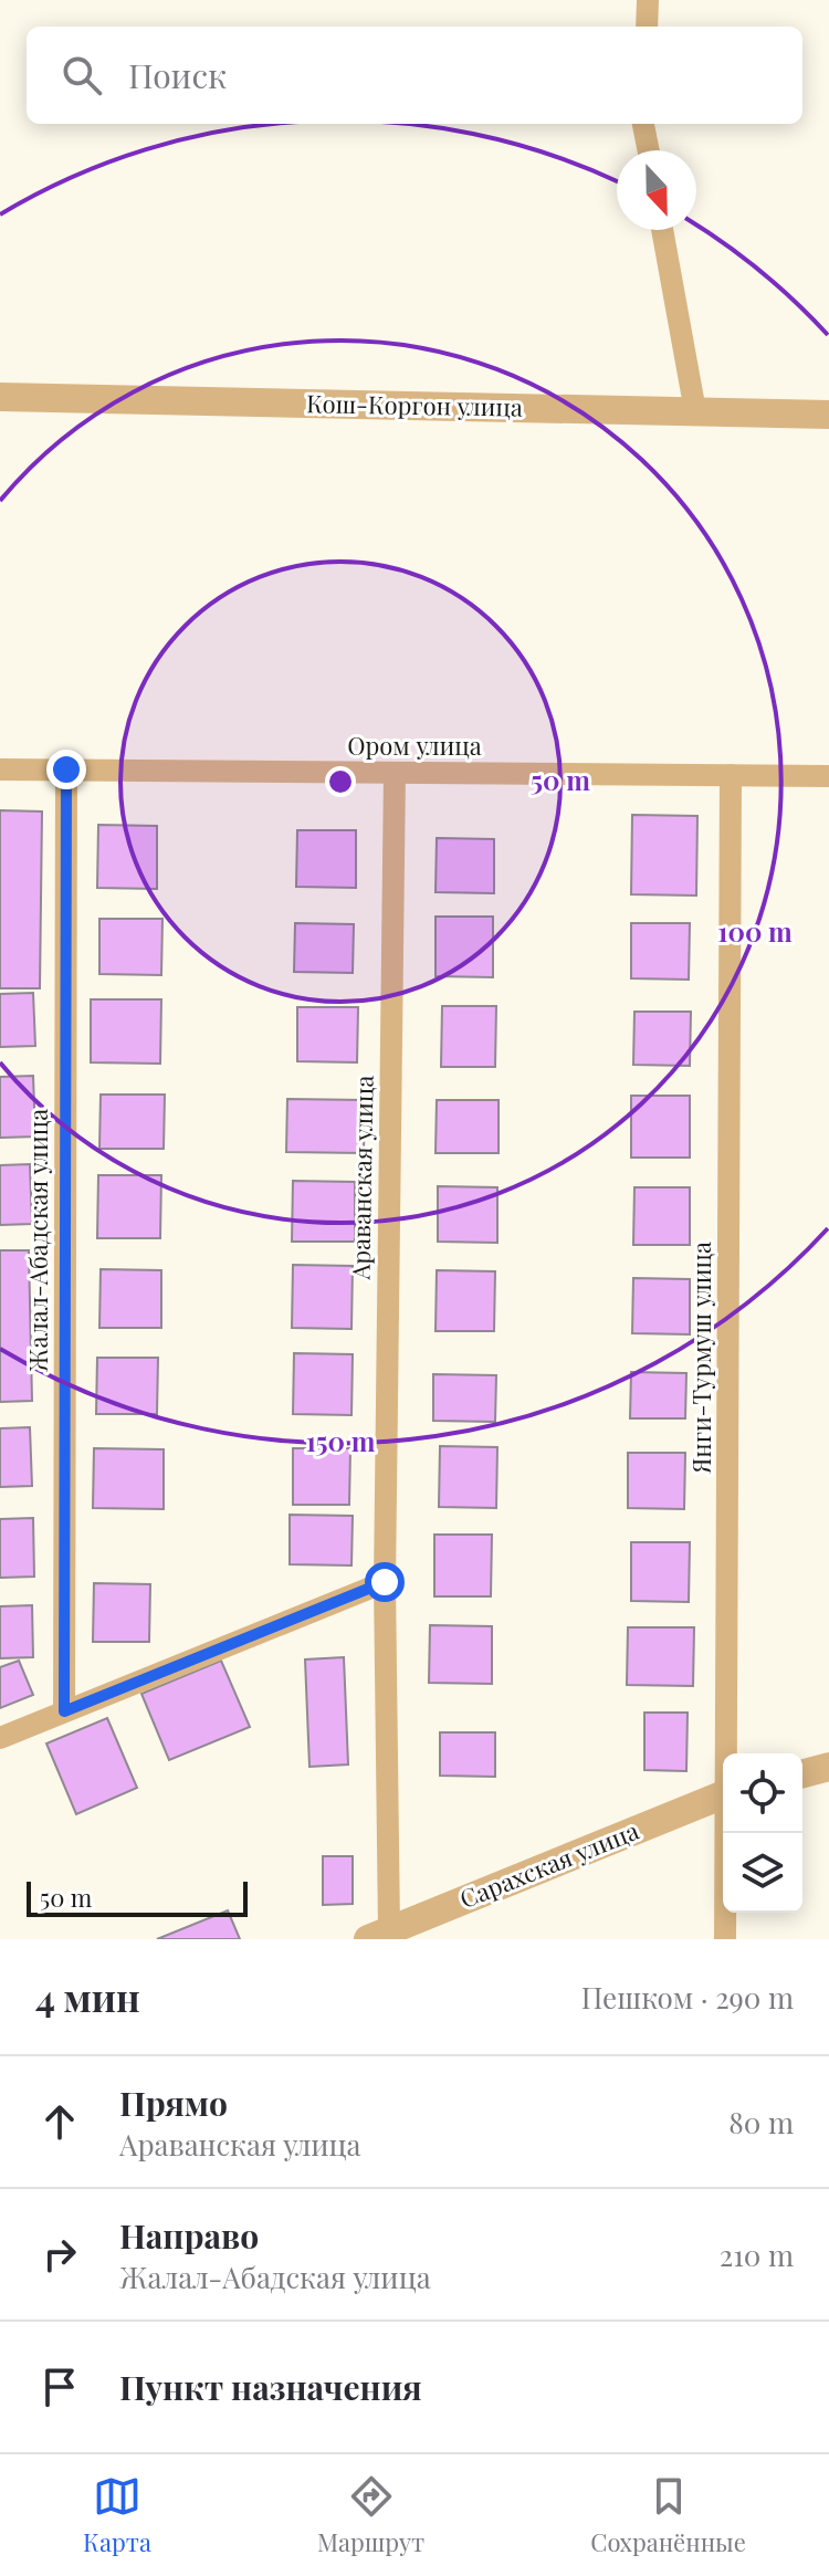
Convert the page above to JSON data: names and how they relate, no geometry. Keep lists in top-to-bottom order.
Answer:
{
  "streets": {
    "street": [
      "Кош-Коргон улица",
      "Ором улица",
      "Араванская улица",
      "Жалал-Абадская улица",
      "Янги-Турмуш улица",
      "Сарахская улица"
    ]
  },
  "crossings": [
    ["Ором улица", "Араванская улица"],
    ["Ором улица", "Жалал-Абадская улица"],
    ["Ором улица", "Янги-Турмуш улица"],
    ["Араванская улица", "Сарахская улица"]
  ],
  "scale_bar": "50 m",
  "north": "bottom",
  "page": {
    "search": "Поиск",
    "scale": "50 m",
    "heading": ["4 мин", "Пешком · 290 m"],
    "list": [
      ["Прямо", "Араванская улица", "80 m"],
      ["Направо", "Жалал-Абадская улица", "210 m"],
      "Пункт назначения"
    ],
    "nav": ["Карта", "Маршрут", "Сохранённые"]
  },
  "rings": ["50 m", "100 m", "150 m"]
}
